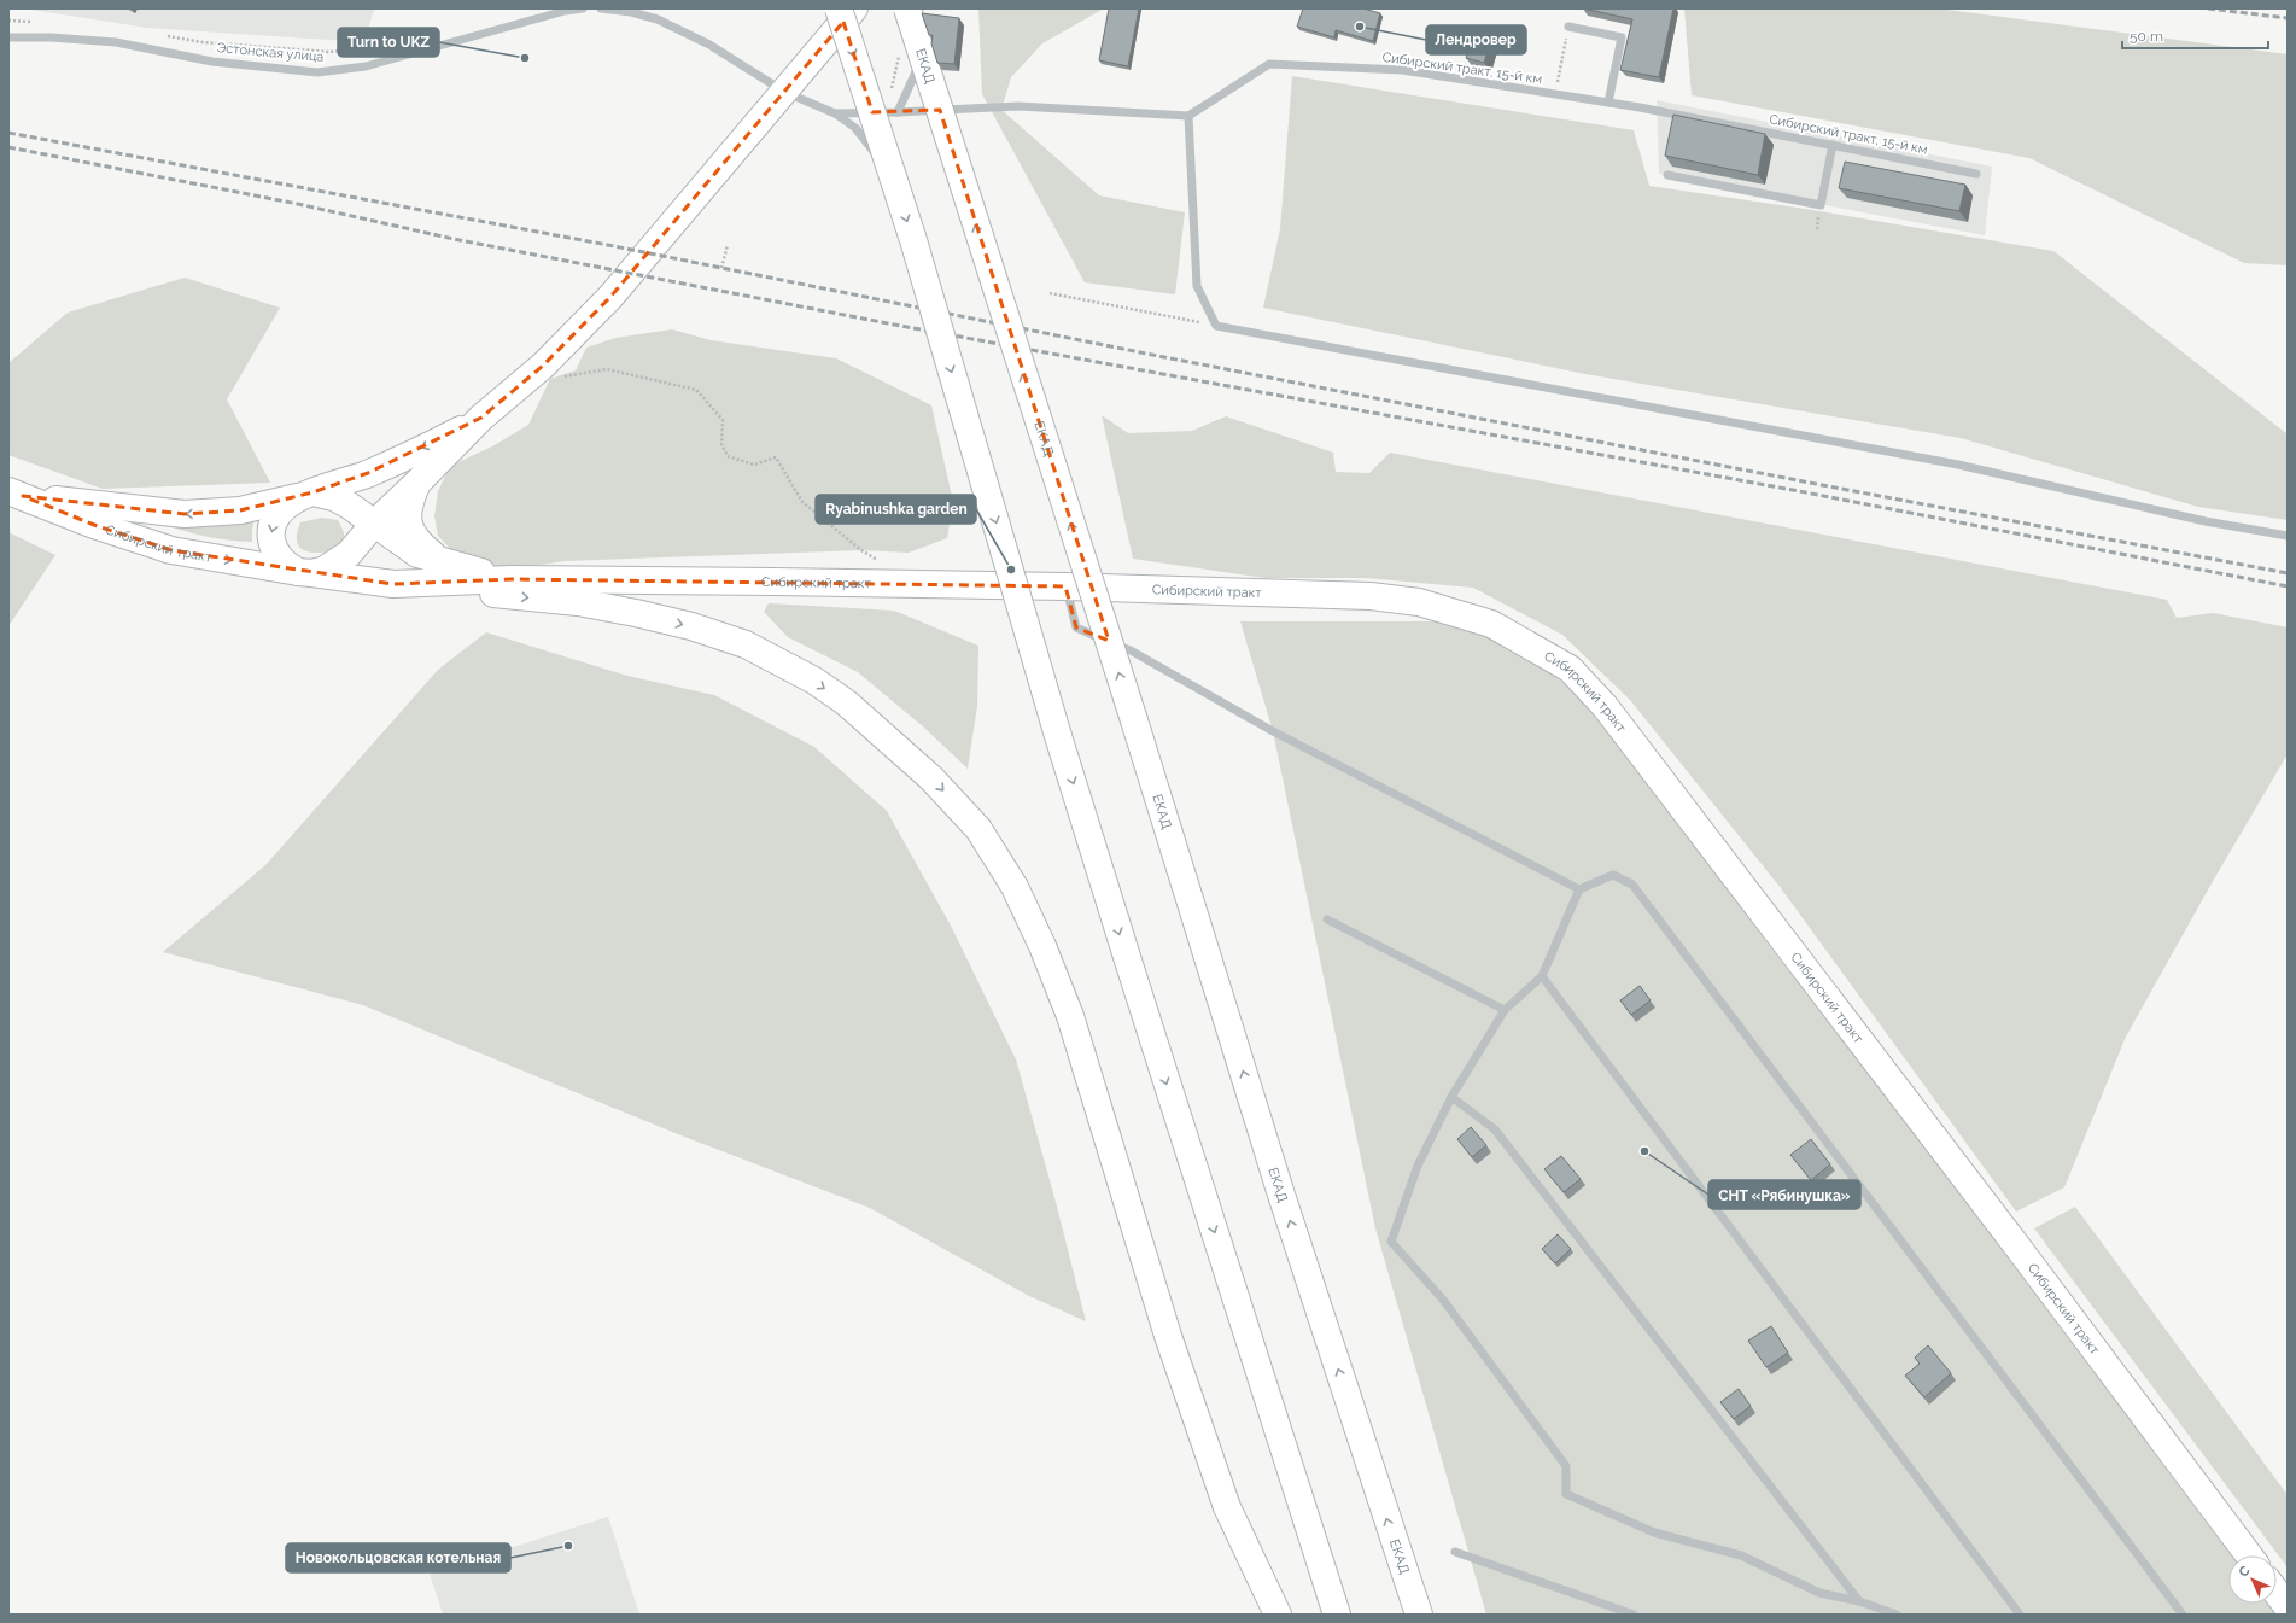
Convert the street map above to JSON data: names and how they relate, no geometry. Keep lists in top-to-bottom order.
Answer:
{
  "streets": {
    "main road": ["ЕКАД", "Сибирский тракт"],
    "street": ["Эстонская улица", "Сибирский тракт, 15-й км"]
  },
  "places": [
    "Лендровер",
    "Turn to UKZ",
    "Ryabinushka garden",
    "СНТ «Рябинушка»",
    "Новокольцовская котельная"
  ],
  "scale_bar": "50 m",
  "north": "top left"
}
